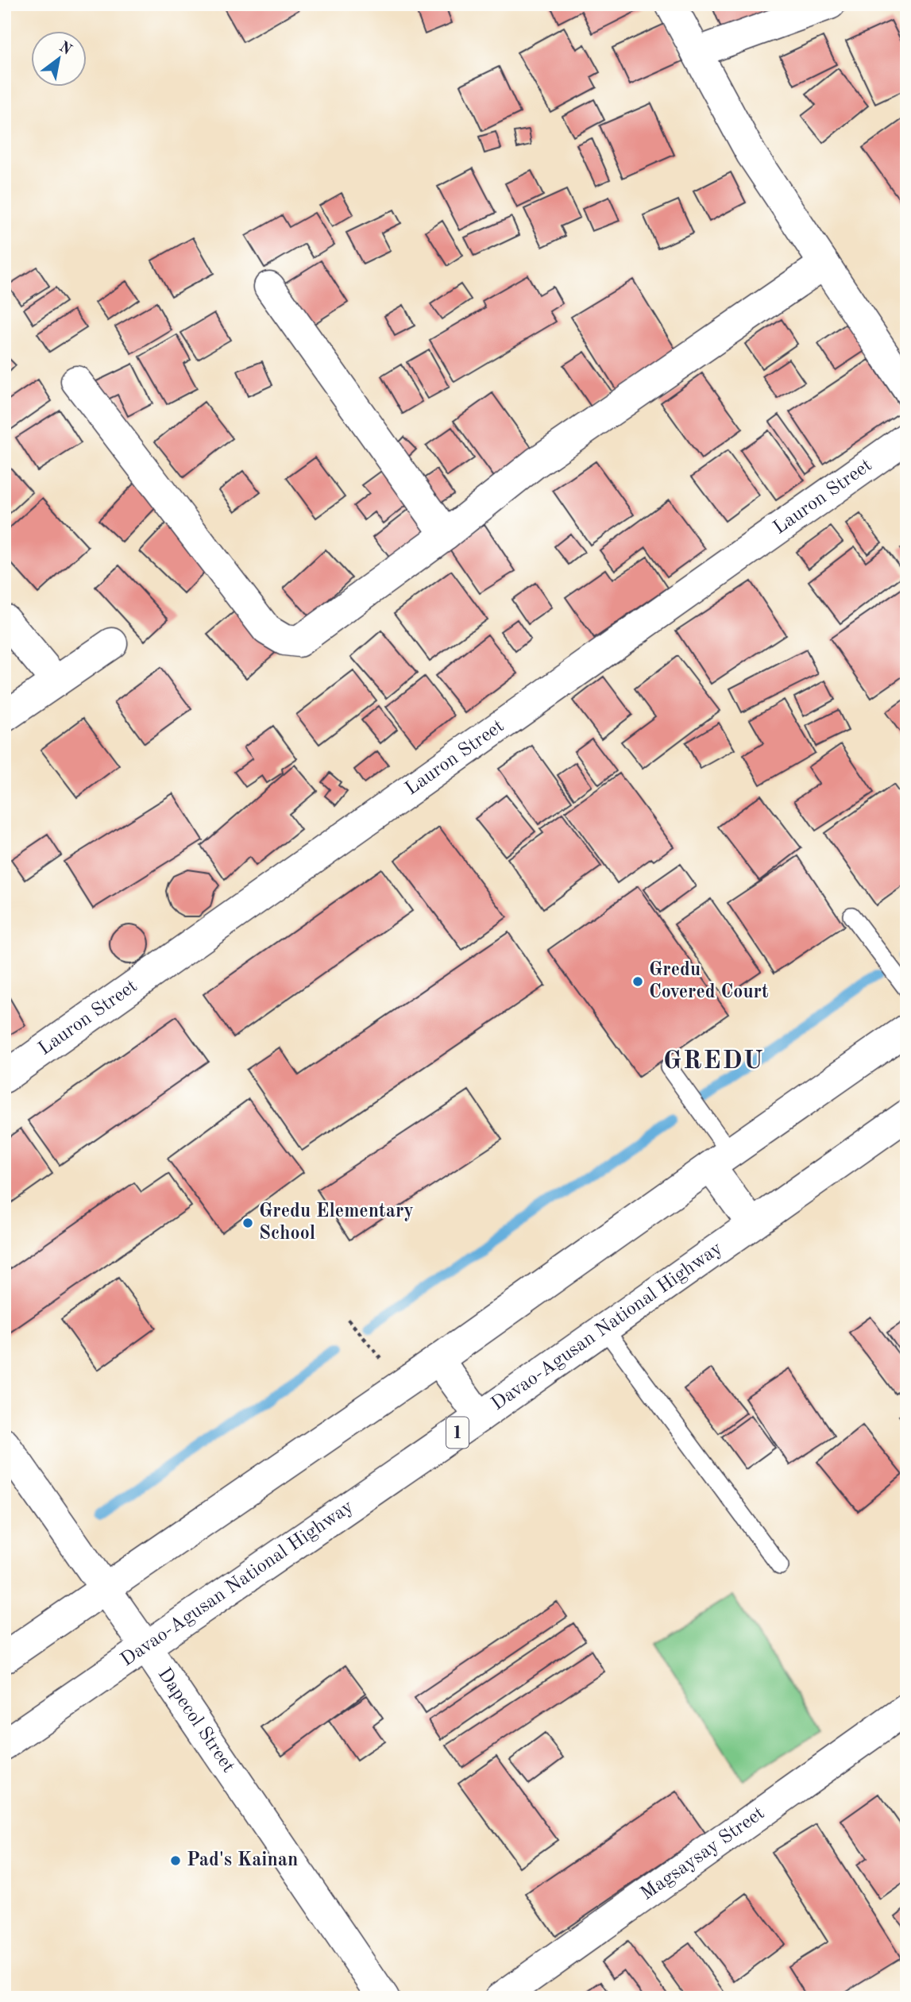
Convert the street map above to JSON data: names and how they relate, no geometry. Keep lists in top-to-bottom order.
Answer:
{
  "streets": {
    "main road": [
      "Lauron Street",
      "Davao-Agusan National Highway",
      "1",
      "Dapecol Street",
      "Magsaysay Street"
    ]
  },
  "crossings": [
    ["Davao-Agusan National Highway", "Dapecol Street"]
  ],
  "districts": ["GREDU"],
  "places": ["Gredu Covered Court", "Gredu Elementary School", "Pad's Kainan"],
  "north": "top right"
}
